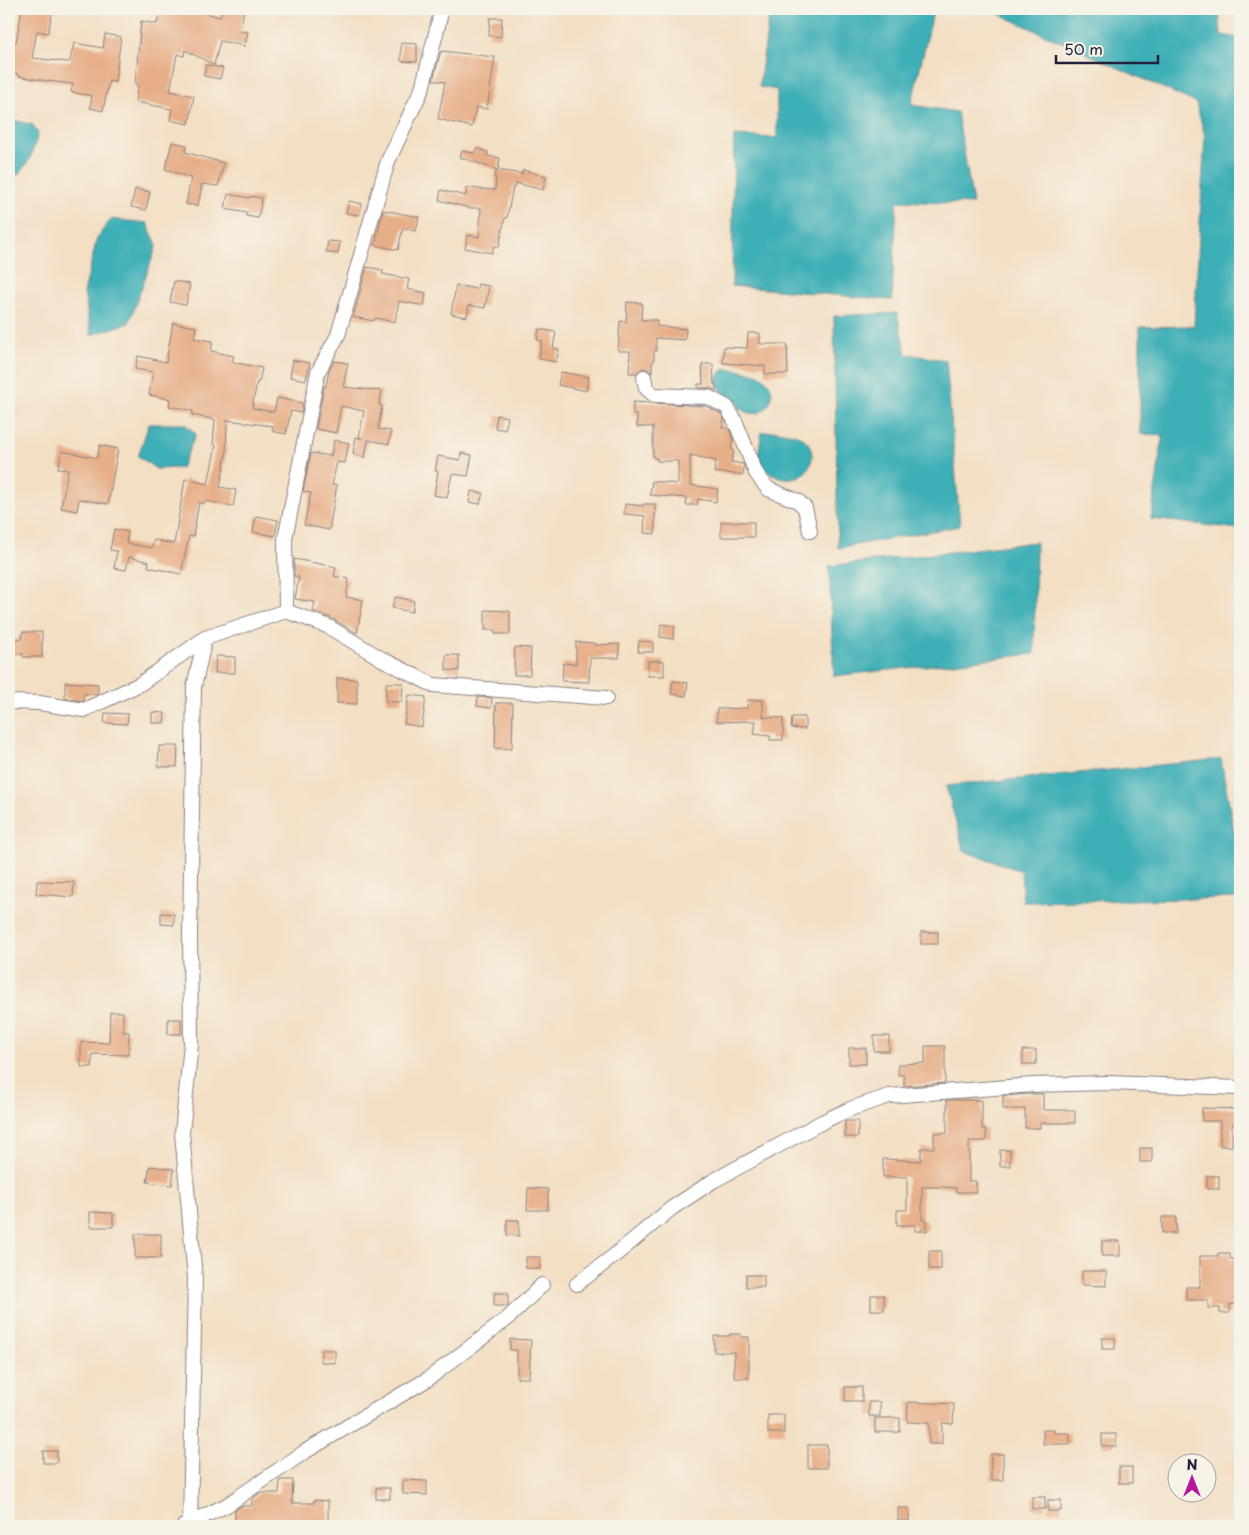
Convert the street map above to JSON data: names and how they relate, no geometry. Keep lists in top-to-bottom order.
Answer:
{
  "scale_bar": "50 m",
  "north": "top"
}
